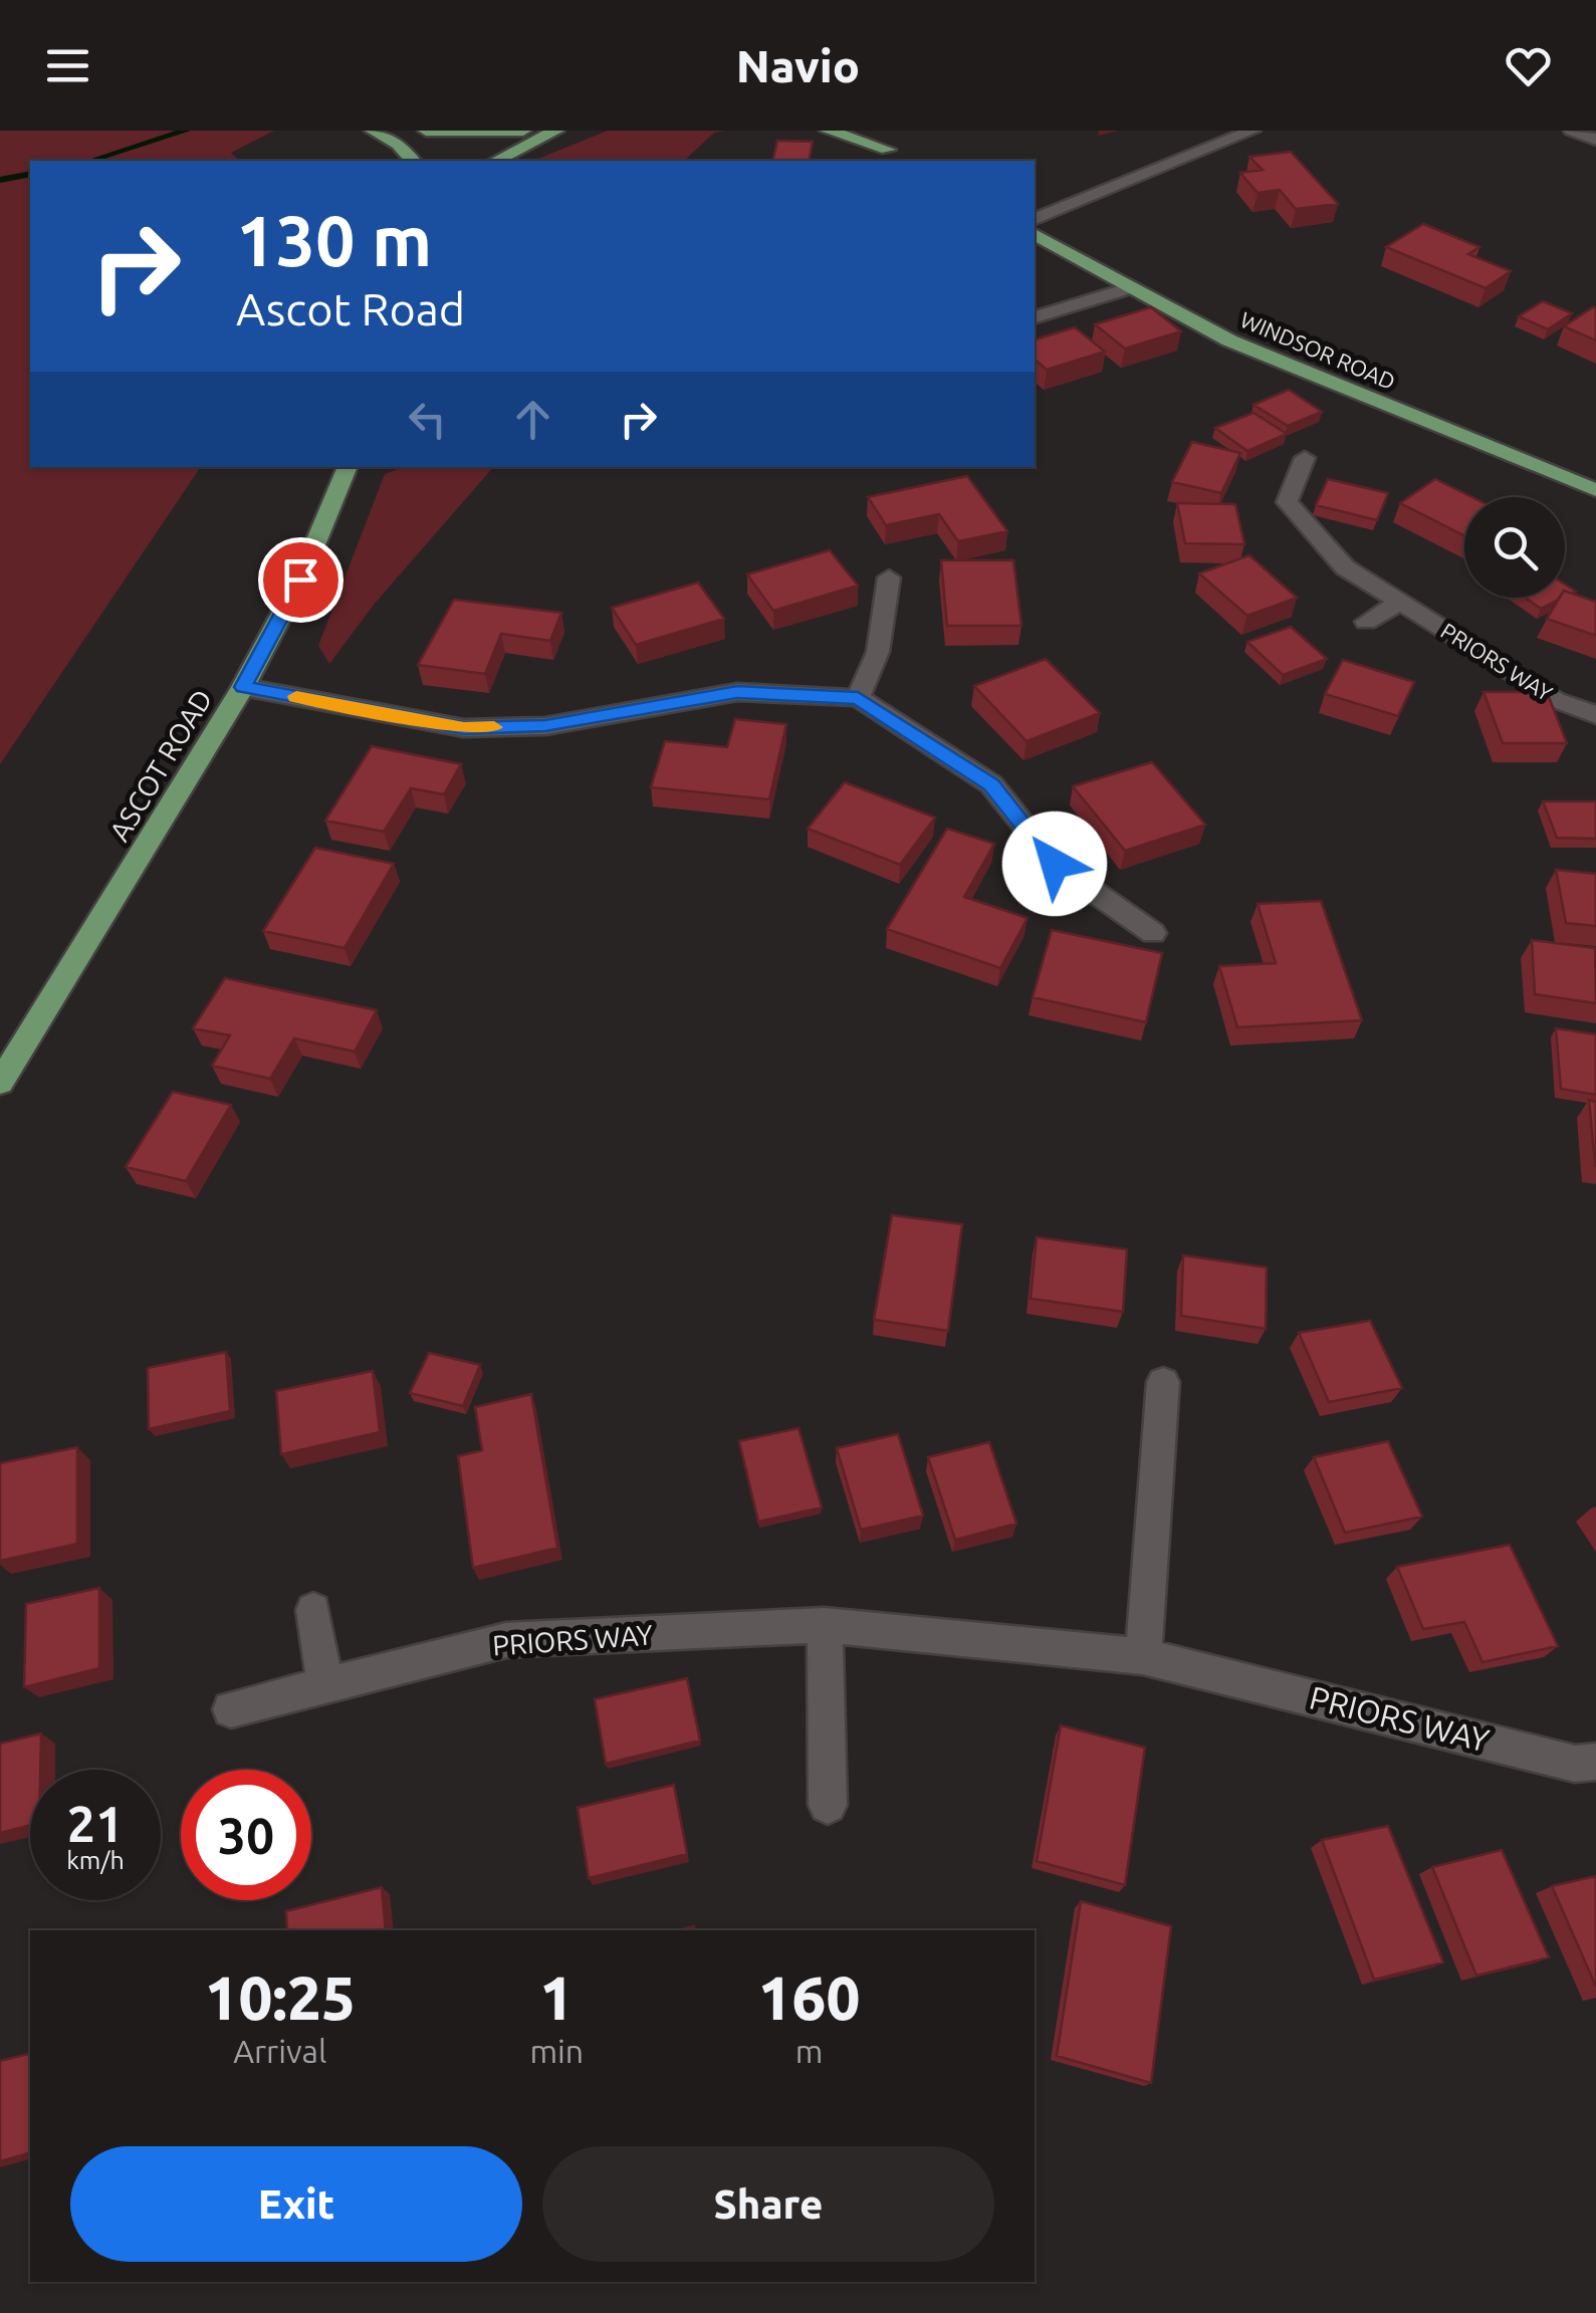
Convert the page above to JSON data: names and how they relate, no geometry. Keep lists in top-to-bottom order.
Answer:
{
  "streets": {
    "main road": ["WINDSOR ROAD", "ASCOT ROAD"],
    "street": ["PRIORS WAY"]
  },
  "page": {
    "header": "Navio",
    "turn": ["130 m", "Ascot Road"],
    "speed": "21 km/h",
    "limit": "30",
    "eta": [
      "10:25",
      "Arrival",
      "1",
      "min",
      "160",
      "m"
    ],
    "buttons": ["Exit", "Share"]
  }
}
